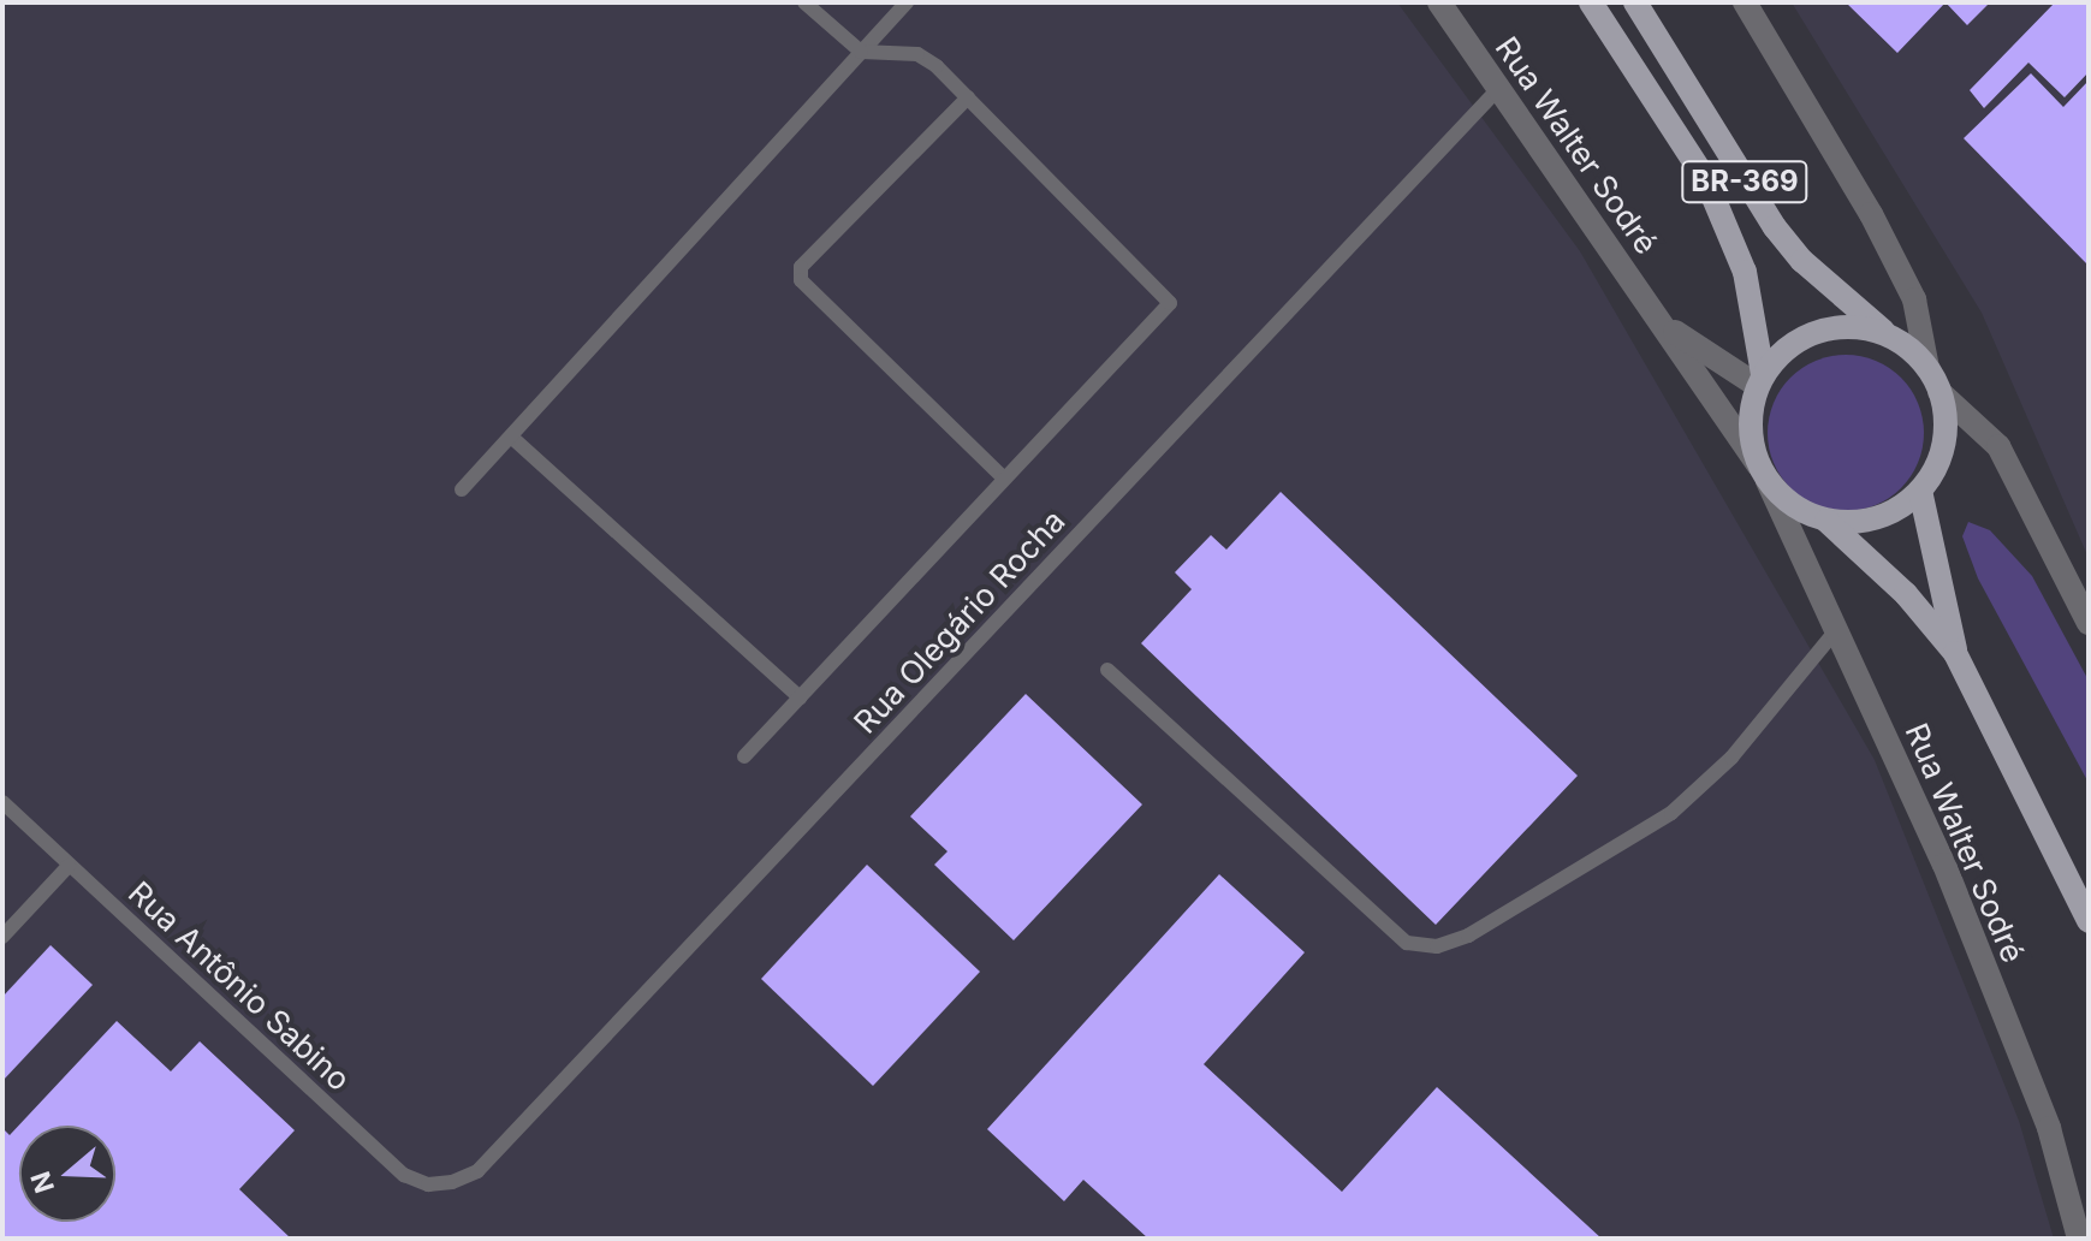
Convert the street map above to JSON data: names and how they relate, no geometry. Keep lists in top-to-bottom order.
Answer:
{
  "streets": {
    "main road": ["BR-369"],
    "street": ["Rua Walter Sodré"],
    "lane": ["Rua Olegário Rocha", "Rua Antônio Sabino"]
  },
  "crossings": [
    ["Rua Walter Sodré", "BR-369"],
    ["Rua Walter Sodré", "Rua Olegário Rocha"],
    ["Rua Olegário Rocha", "Rua Antônio Sabino"]
  ],
  "north": "left"
}
